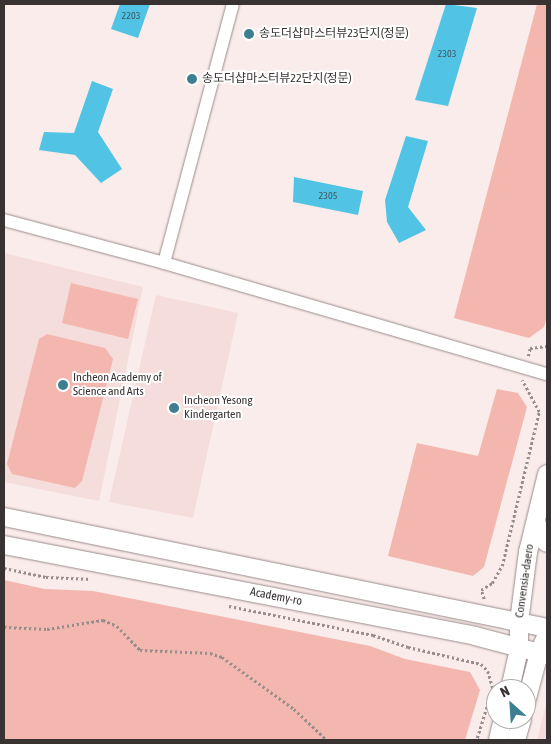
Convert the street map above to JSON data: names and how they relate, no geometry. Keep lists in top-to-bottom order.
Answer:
{
  "streets": {
    "main road": ["Convensia-daero", "Academy-ro"]
  },
  "crossings": [
    ["Convensia-daero", "Academy-ro"]
  ],
  "places": [
    "송도더샵마스터뷰23단지(정문)",
    "송도더샵마스터뷰22단지(정문)",
    "Incheon Academy of Science and Arts",
    "Incheon Yesong Kindergarten"
  ],
  "house_numbers": ["2203", "2303", "2305"],
  "north": "top left"
}
